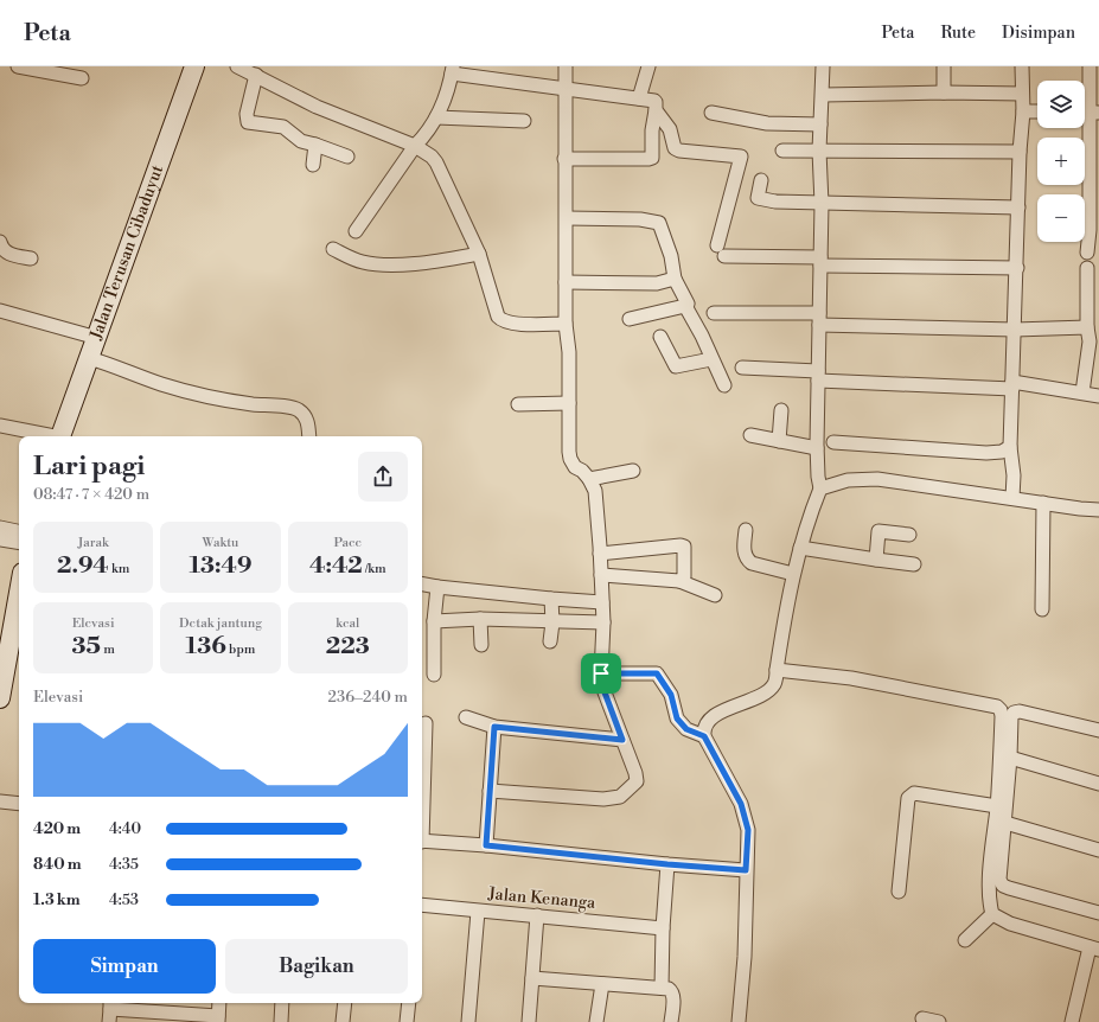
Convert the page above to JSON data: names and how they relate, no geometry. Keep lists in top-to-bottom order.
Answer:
{
  "streets": {
    "main road": ["Jalan Terusan Cibaduyut"],
    "street": ["Jalan Kenanga"]
  },
  "page": {
    "header": "Peta",
    "nav": ["Peta", "Rute", "Disimpan"],
    "map_buttons": ["+", "−"],
    "heading": ["Lari pagi", "08:47 · 7 × 420 m"],
    "stats": [
      ["Jarak", "2.94 km"],
      ["Waktu", "13:49"],
      ["Pace", "4:42 /km"],
      ["Elevasi", "35 m"],
      ["Detak jantung", "136 bpm"],
      ["kcal", "223"]
    ],
    "chart": ["Elevasi", "236–240 m"],
    "list": [
      {
        "name": "420 m",
        "note": "4:40"
      },
      {
        "name": "840 m",
        "note": "4:35"
      },
      {
        "name": "1.3 km",
        "note": "4:53"
      }
    ],
    "buttons": ["Simpan", "Bagikan"]
  }
}
